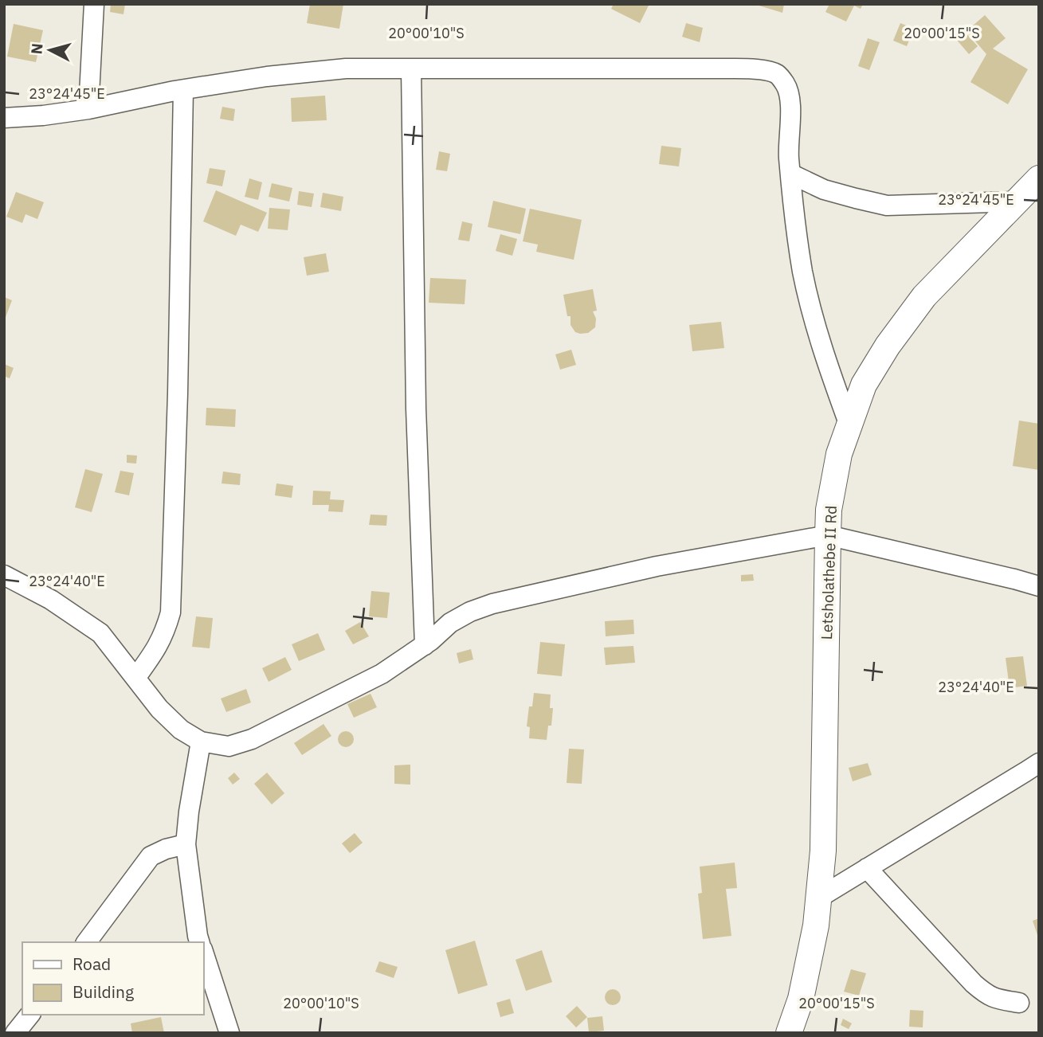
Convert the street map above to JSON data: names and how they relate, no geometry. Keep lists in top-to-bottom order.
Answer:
{
  "streets": {
    "street": ["Letsholathebe II Rd"]
  },
  "legend": ["Road", "Building"],
  "north": "left",
  "coordinates": [
    "20°00'10\"S",
    "20°00'15\"S",
    "23°24'45\"E",
    "23°24'40\"E"
  ]
}
